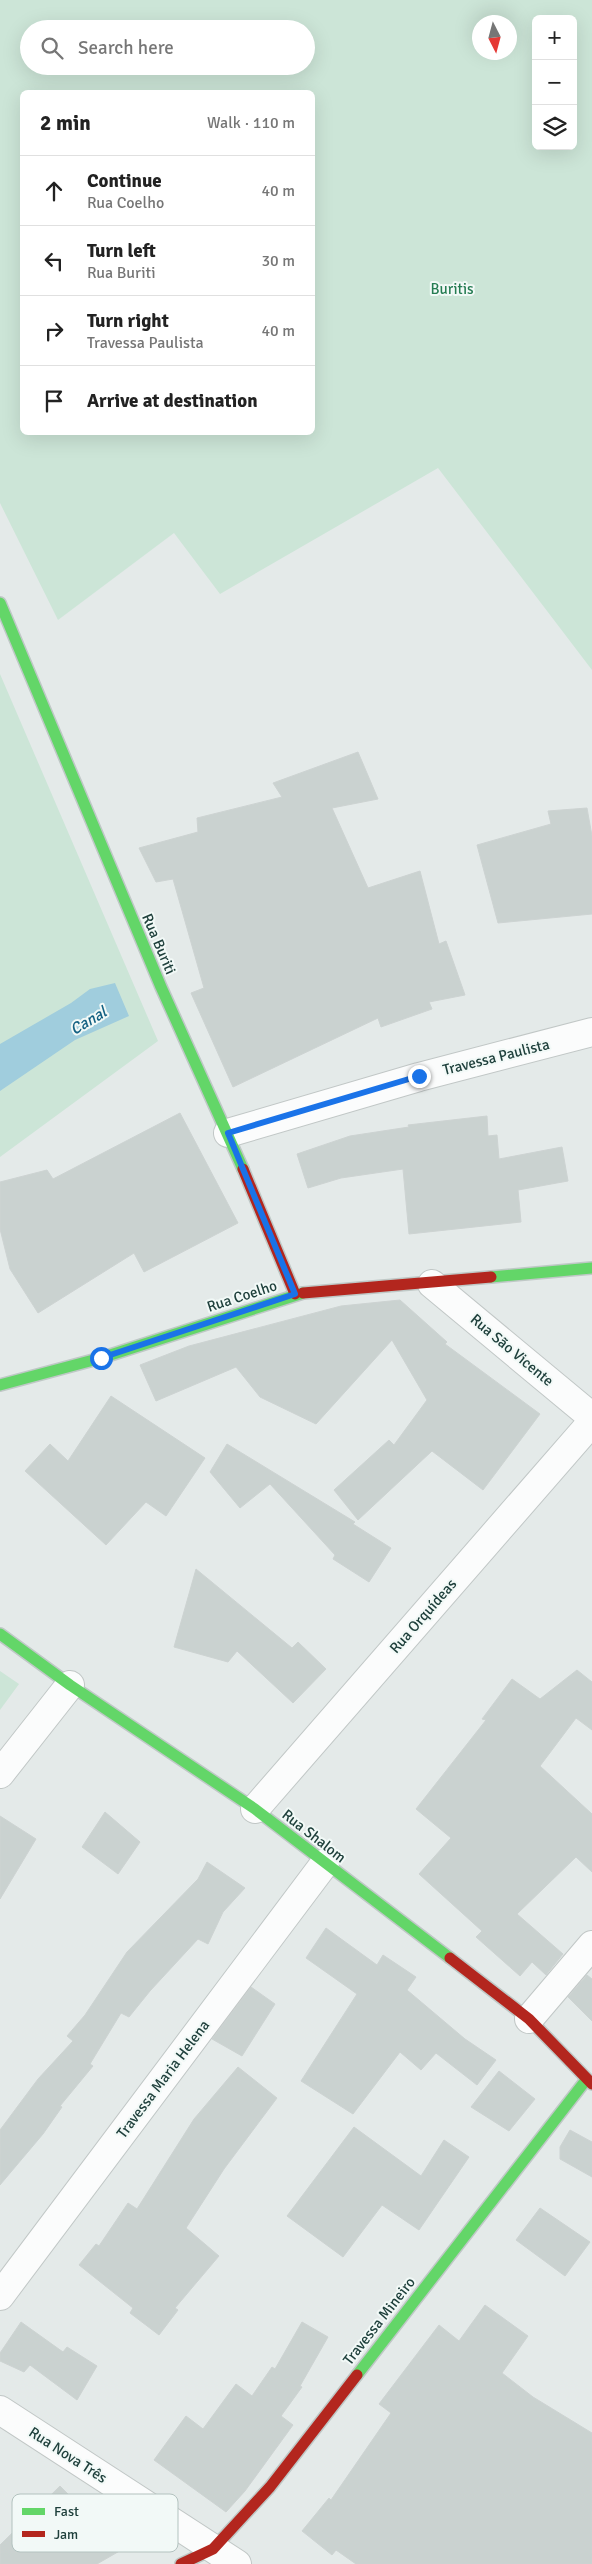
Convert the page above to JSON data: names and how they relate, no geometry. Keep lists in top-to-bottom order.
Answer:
{
  "streets": {
    "street": [
      "Rua Buriti",
      "Travessa Paulista",
      "Rua Coelho",
      "Rua São Vicente",
      "Rua Orquídeas",
      "Rua Shalom",
      "Travessa Maria Helena",
      "Travessa Mineiro",
      "Rua Nova Três"
    ]
  },
  "crossings": [
    ["Rua Buriti", "Travessa Paulista"],
    ["Rua Buriti", "Rua Coelho"],
    ["Rua Coelho", "Rua São Vicente"],
    ["Rua Orquídeas", "Rua Shalom"],
    ["Rua Shalom", "Travessa Maria Helena"],
    ["Rua Shalom", "Travessa Mineiro"],
    ["Travessa Mineiro", "Rua Nova Três"]
  ],
  "water": ["Canal"],
  "parks": ["Buritis"],
  "legend": ["Fast", "Jam"],
  "north": "bottom",
  "page": {
    "map_buttons": ["+", "−"],
    "search": "Search here",
    "heading": ["2 min", "Walk · 110 m"],
    "list": [
      ["Continue", "Rua Coelho", "40 m"],
      ["Turn left", "Rua Buriti", "30 m"],
      ["Turn right", "Travessa Paulista", "40 m"],
      "Arrive at destination"
    ]
  }
}
